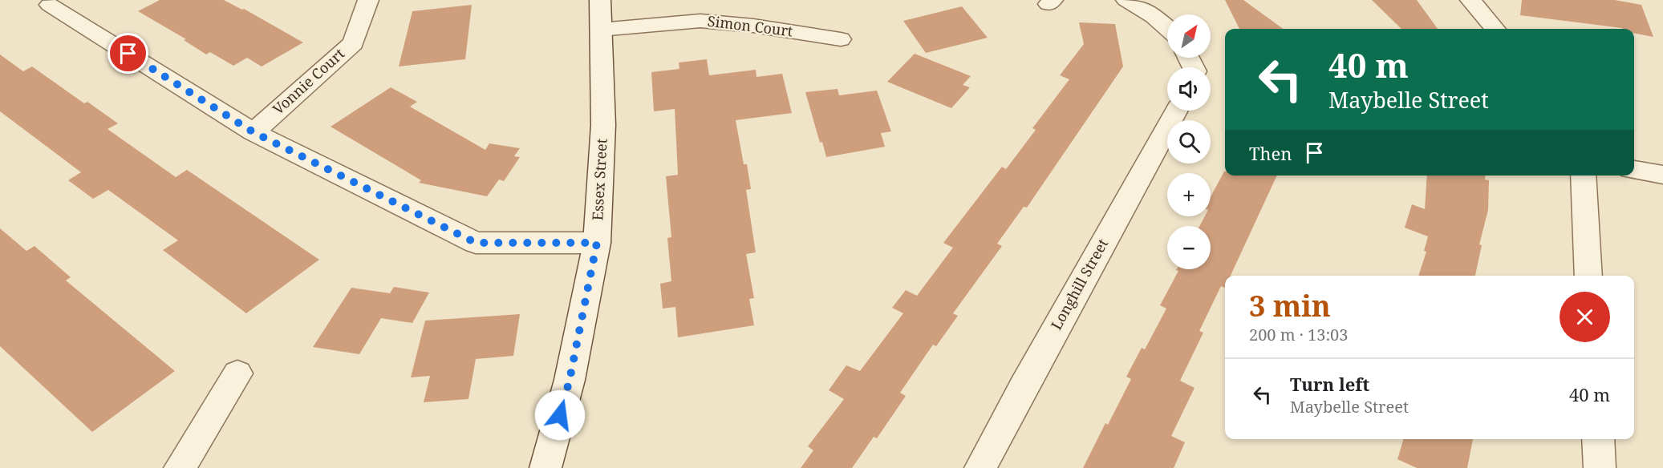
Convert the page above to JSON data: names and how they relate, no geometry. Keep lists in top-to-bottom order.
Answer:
{
  "streets": {
    "street": [
      "Simon Court",
      "Vonnie Court",
      "Essex Street",
      "Longhill Street"
    ]
  },
  "crossings": [
    ["Simon Court", "Essex Street"]
  ],
  "north": "top right",
  "page": {
    "map_buttons": ["+", "−"],
    "turn": ["40 m", "Maybelle Street"],
    "then": "Then",
    "heading": ["3 min", "200 m · 13:03"],
    "list": [
      {
        "name": "Turn left",
        "note": "Maybelle Street",
        "value": "40 m"
      }
    ]
  }
}
